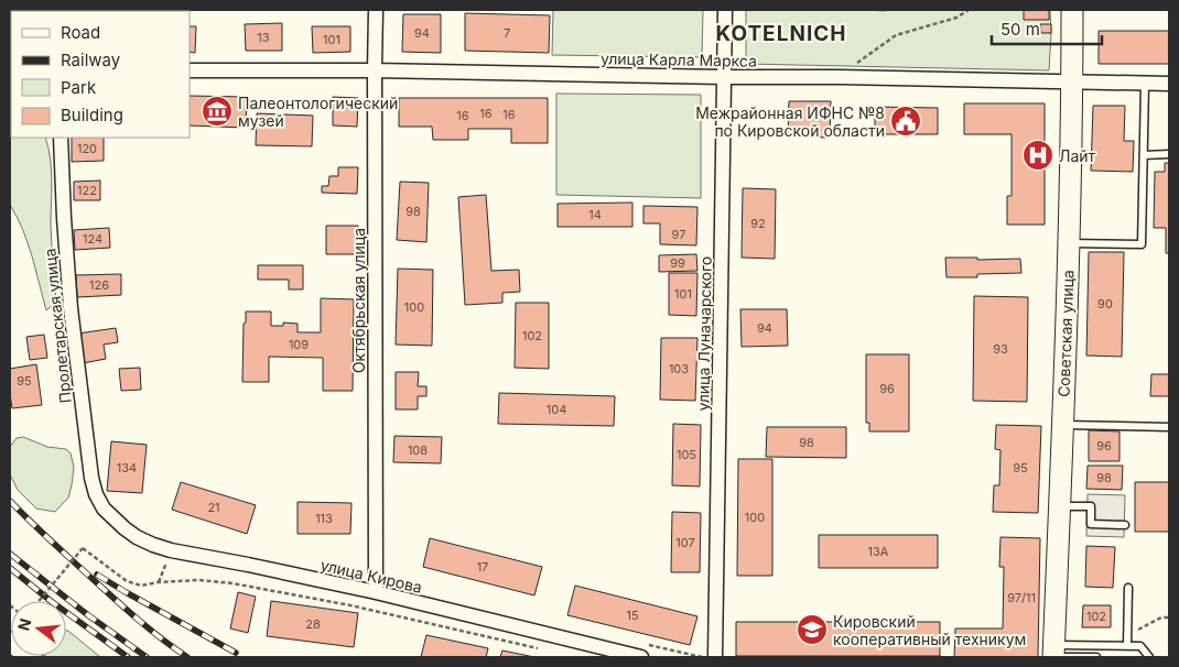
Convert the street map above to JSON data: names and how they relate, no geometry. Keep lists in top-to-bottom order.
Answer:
{
  "streets": {
    "main road": ["Советская улица"],
    "street": [
      "улица Карла Маркса",
      "Октябрьская улица",
      "Пролетарская улица",
      "улица Луначарского",
      "улица Кирова"
    ]
  },
  "crossings": [
    ["улица Карла Маркса", "Октябрьская улица"],
    ["улица Карла Маркса", "улица Луначарского"],
    ["улица Карла Маркса", "Советская улица"],
    ["Октябрьская улица", "улица Кирова"],
    ["Пролетарская улица", "улица Кирова"]
  ],
  "districts": ["KOTELNICH"],
  "places": {
    "museum": ["Палеонтологический музей"],
    "public building": ["Межрайонная ИФНС №8 по Кировской области"],
    "hospital": ["Лайт"],
    "school or university": ["Кировский кооперативный техникум"]
  },
  "house_numbers": [
    "94",
    "7",
    "13",
    "101",
    "16",
    "16",
    "16",
    "120",
    "122",
    "98",
    "14",
    "92",
    "97",
    "124",
    "99",
    "126",
    "101",
    "90",
    "100",
    "94",
    "102",
    "109",
    "93",
    "103",
    "95",
    "96",
    "104",
    "98",
    "96",
    "108",
    "105",
    "134",
    "95",
    "98",
    "21",
    "100",
    "113",
    "107",
    "13А",
    "17",
    "97/11",
    "15",
    "102",
    "28"
  ],
  "legend": [
    "Road",
    "Railway",
    "Park",
    "Building"
  ],
  "scale_bar": "50 m",
  "north": "left"
}
